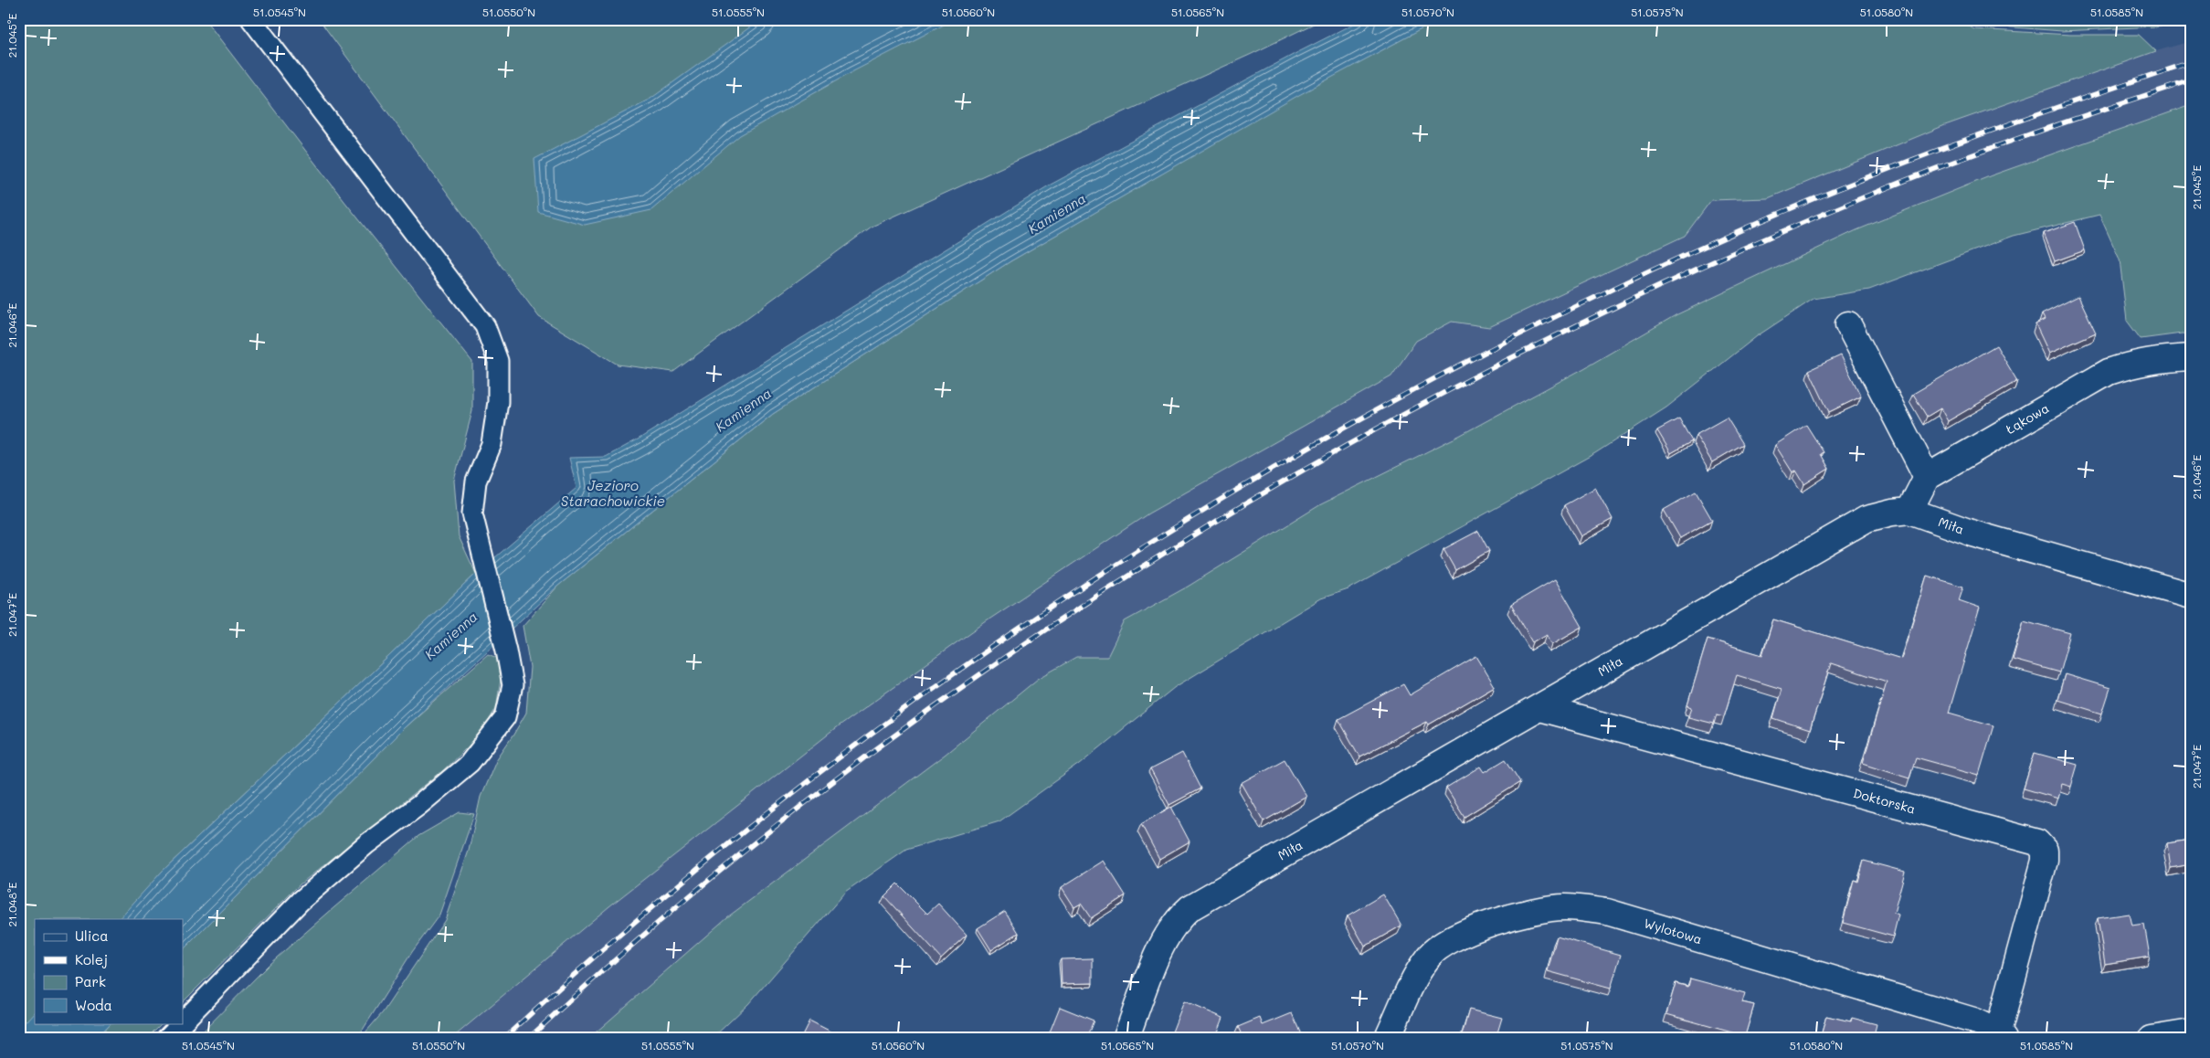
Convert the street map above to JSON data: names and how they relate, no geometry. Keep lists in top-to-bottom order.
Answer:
{
  "streets": {
    "street": [
      "Łąkowa",
      "Miła",
      "Doktorska",
      "Wylotowa"
    ]
  },
  "crossings": [
    ["Miła", "Doktorska"],
    ["Doktorska", "Wylotowa"]
  ],
  "water": ["Kamienna", "Jezioro Starachowickie"],
  "legend": [
    "Ulica",
    "Kolej",
    "Park",
    "Woda"
  ],
  "coordinates": [
    "51.0545°N",
    "51.0550°N",
    "51.0555°N",
    "51.0560°N",
    "51.0565°N",
    "51.0570°N",
    "51.0575°N",
    "51.0580°N",
    "51.0585°N",
    "21.045°E",
    "21.046°E",
    "21.047°E",
    "21.048°E"
  ]
}
